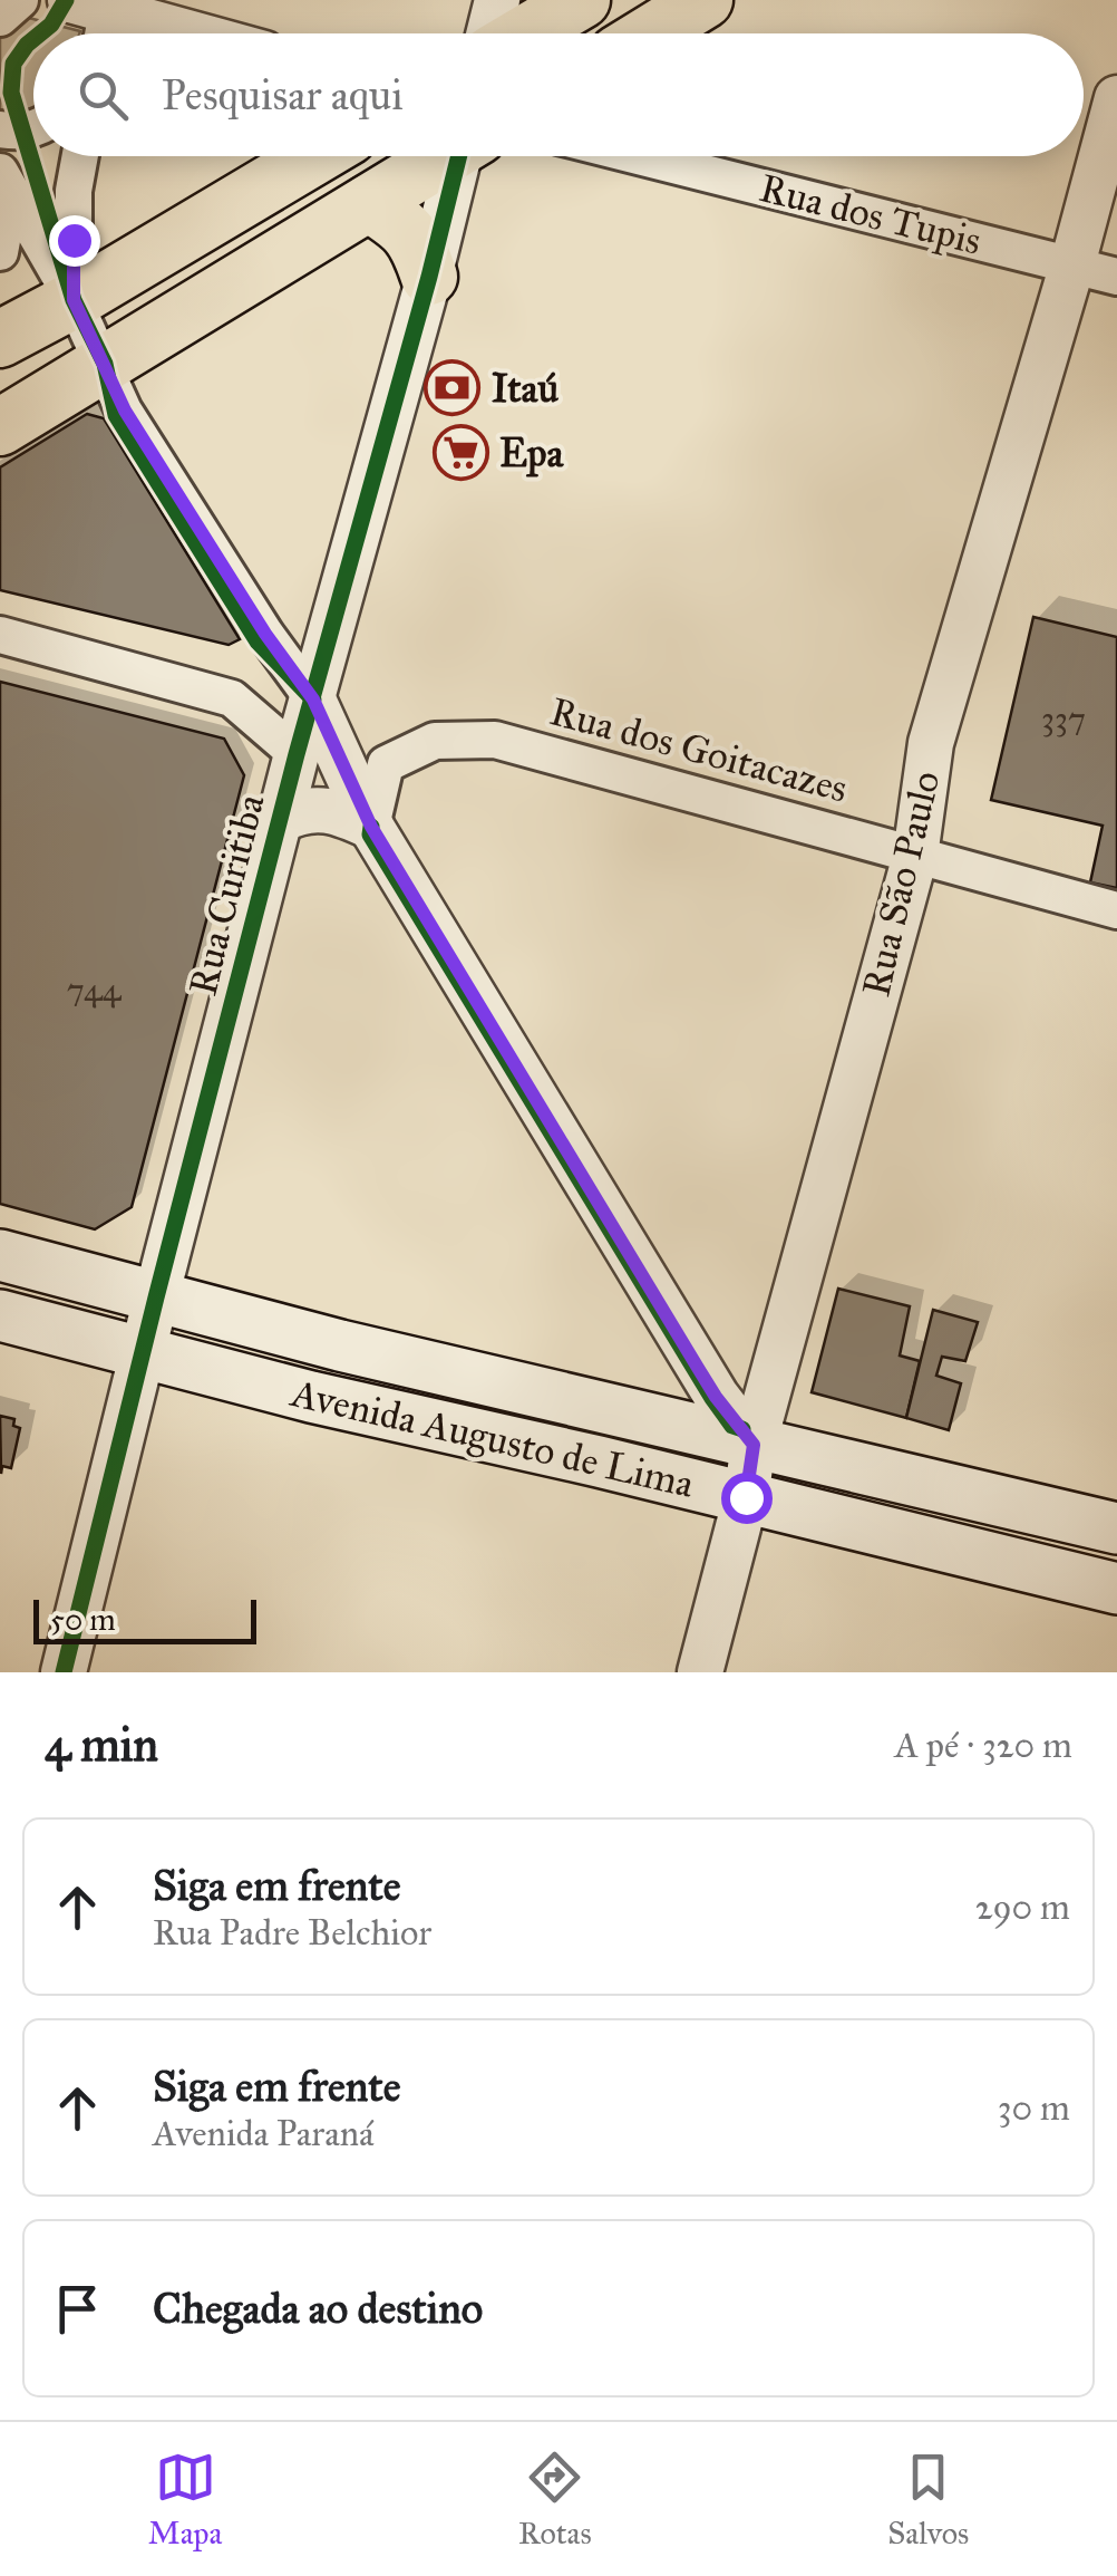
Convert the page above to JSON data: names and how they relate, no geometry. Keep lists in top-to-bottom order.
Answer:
{
  "streets": {
    "main road": ["Avenida Augusto de Lima"],
    "street": [
      "Rua dos Tupis",
      "Rua dos Goitacazes",
      "Rua São Paulo",
      "Rua Curitiba"
    ]
  },
  "crossings": [
    ["Rua dos Tupis", "Rua São Paulo"],
    ["Rua dos Goitacazes", "Rua São Paulo"],
    ["Rua São Paulo", "Avenida Augusto de Lima"],
    ["Rua Curitiba", "Avenida Augusto de Lima"]
  ],
  "places": {
    "bank": ["Itaú"],
    "supermarket": ["Epa"]
  },
  "house_numbers": ["337", "744"],
  "scale_bar": "50 m",
  "page": {
    "search": "Pesquisar aqui",
    "scale": "50 m",
    "heading": ["4 min", "A pé · 320 m"],
    "list": [
      ["Siga em frente", "Rua Padre Belchior", "290 m"],
      ["Siga em frente", "Avenida Paraná", "30 m"],
      "Chegada ao destino"
    ],
    "nav": ["Mapa", "Rotas", "Salvos"]
  }
}
